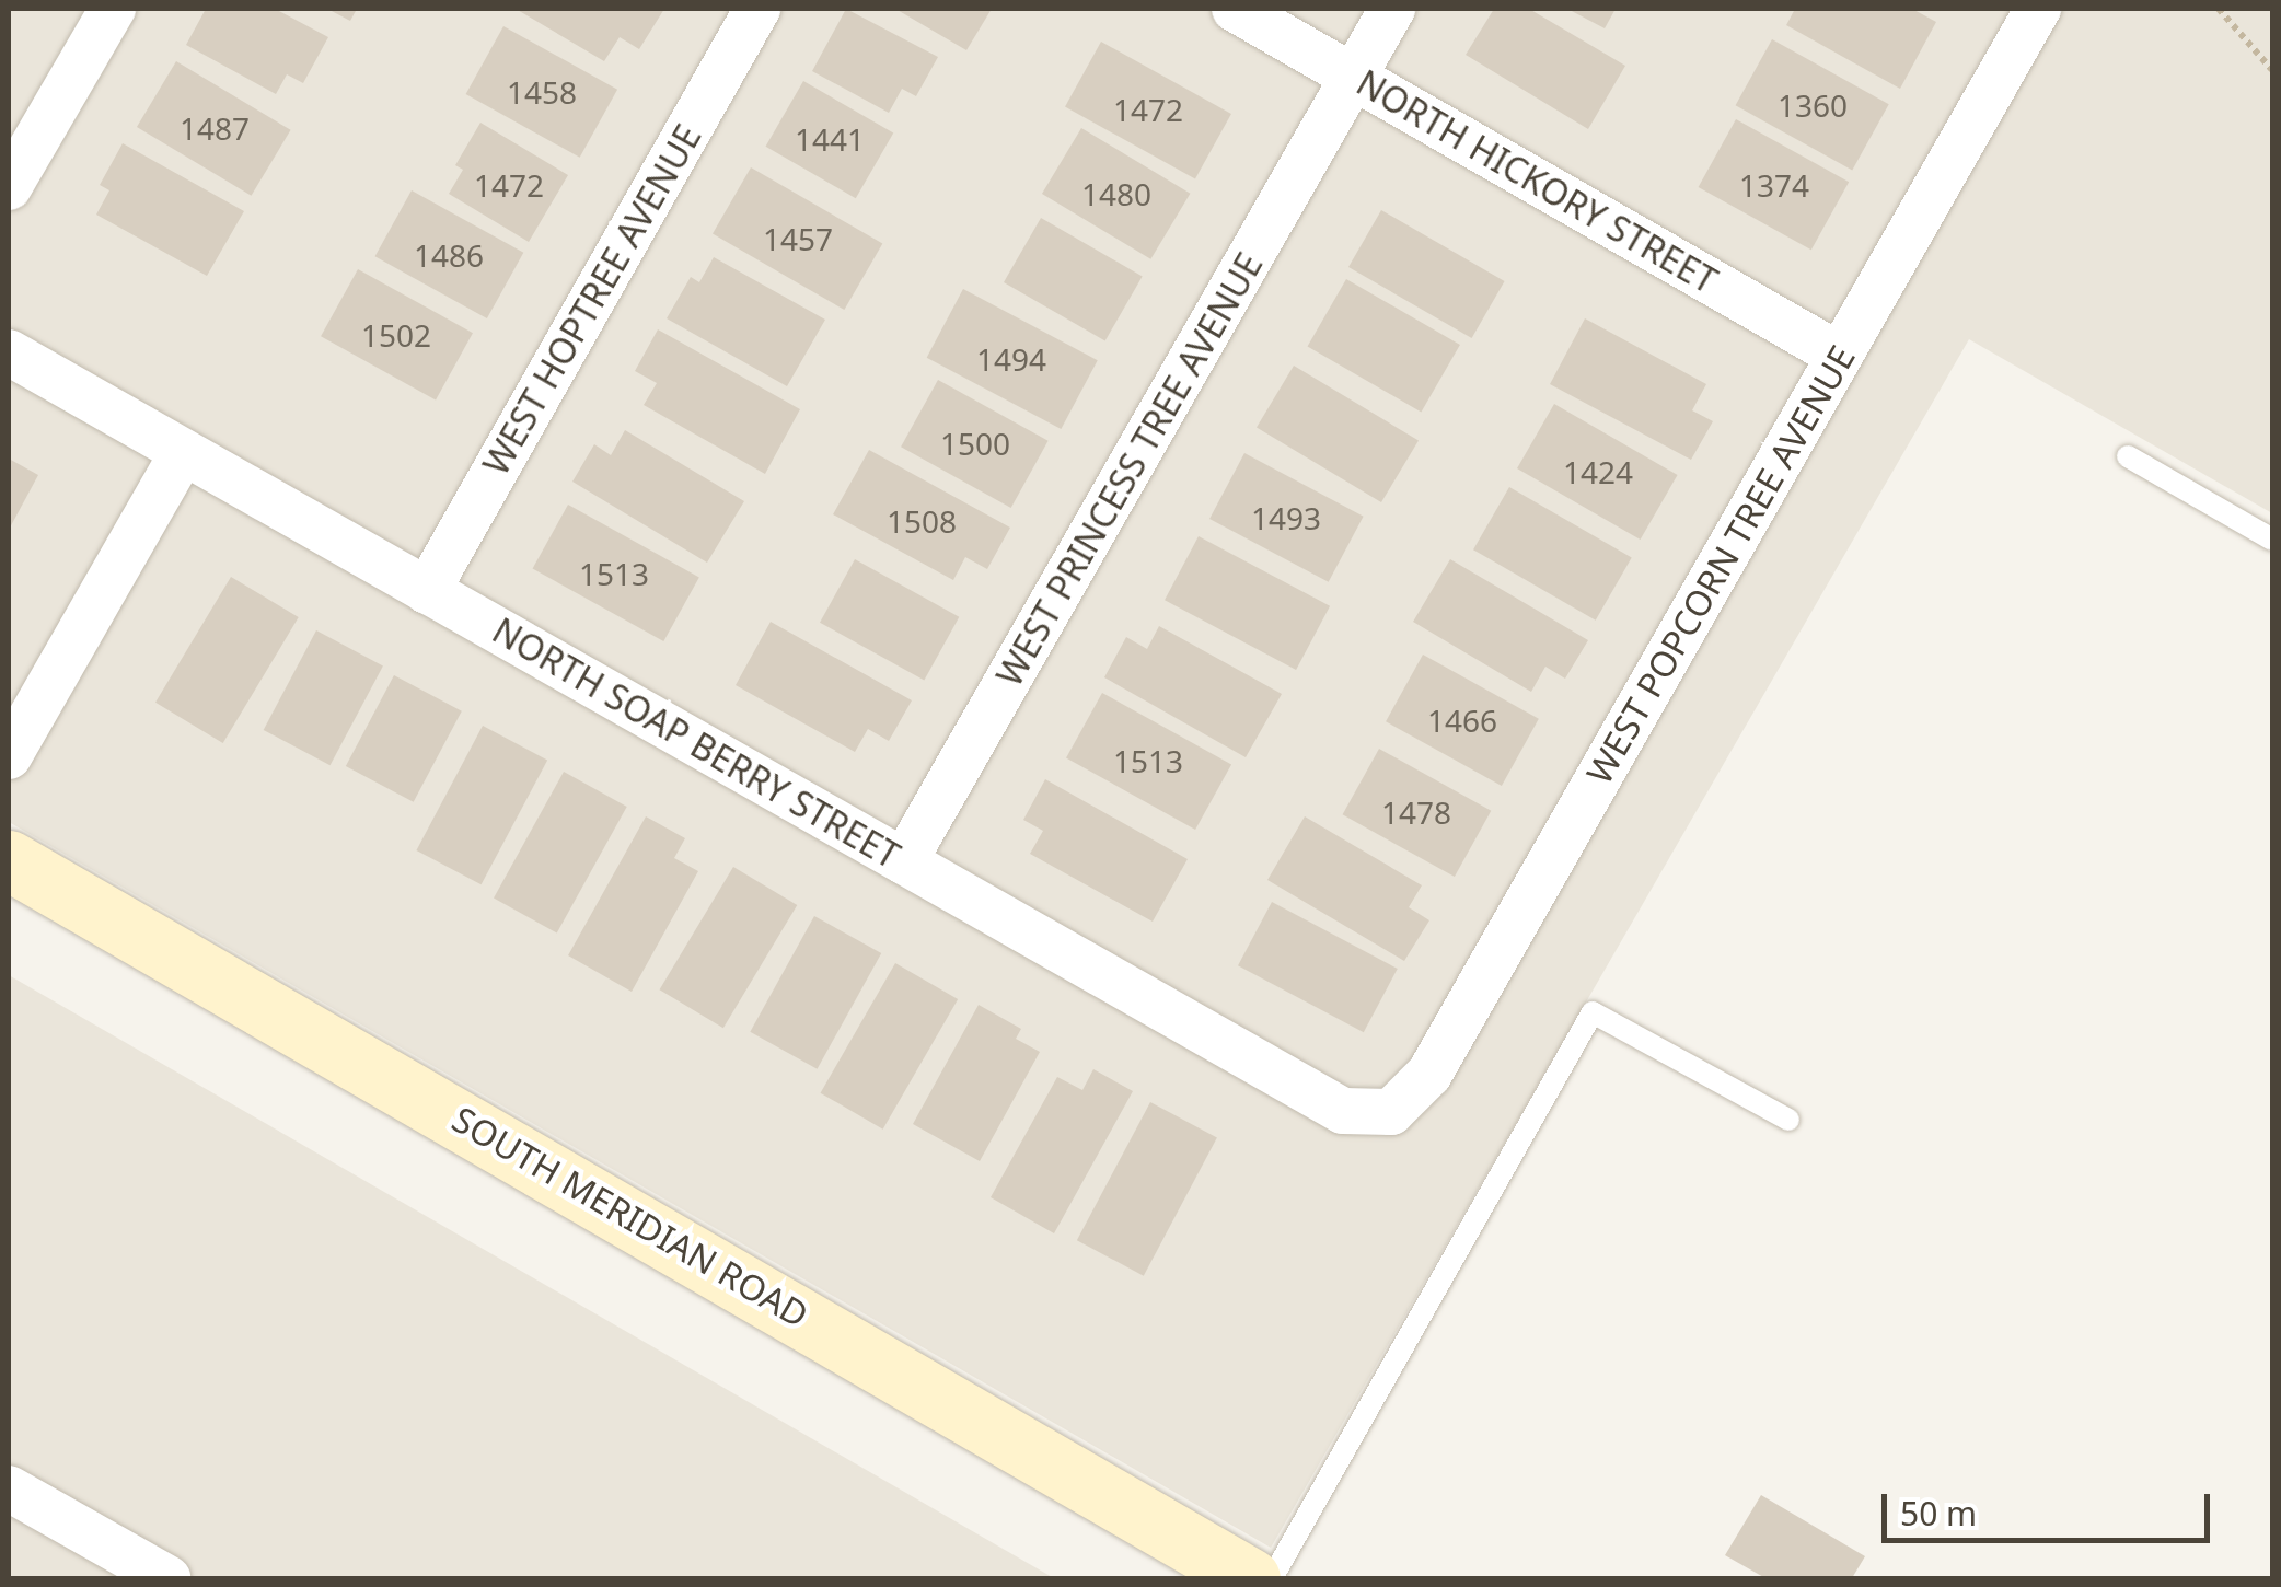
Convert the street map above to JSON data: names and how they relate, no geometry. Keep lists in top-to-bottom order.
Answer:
{
  "streets": {
    "street": [
      "NORTH HICKORY STREET",
      "WEST HOPTREE AVENUE",
      "WEST PRINCESS TREE AVENUE",
      "WEST POPCORN TREE AVENUE",
      "NORTH SOAP BERRY STREET",
      "SOUTH MERIDIAN ROAD"
    ]
  },
  "crossings": [
    ["NORTH HICKORY STREET", "WEST PRINCESS TREE AVENUE"],
    ["NORTH HICKORY STREET", "WEST POPCORN TREE AVENUE"],
    ["WEST HOPTREE AVENUE", "NORTH SOAP BERRY STREET"],
    ["WEST PRINCESS TREE AVENUE", "NORTH SOAP BERRY STREET"],
    ["WEST POPCORN TREE AVENUE", "NORTH SOAP BERRY STREET"]
  ],
  "house_numbers": [
    "1458",
    "1360",
    "1472",
    "1487",
    "1441",
    "1472",
    "1374",
    "1480",
    "1457",
    "1486",
    "1502",
    "1494",
    "1500",
    "1424",
    "1493",
    "1508",
    "1513",
    "1466",
    "1513",
    "1478"
  ],
  "scale_bar": "50 m"
}
